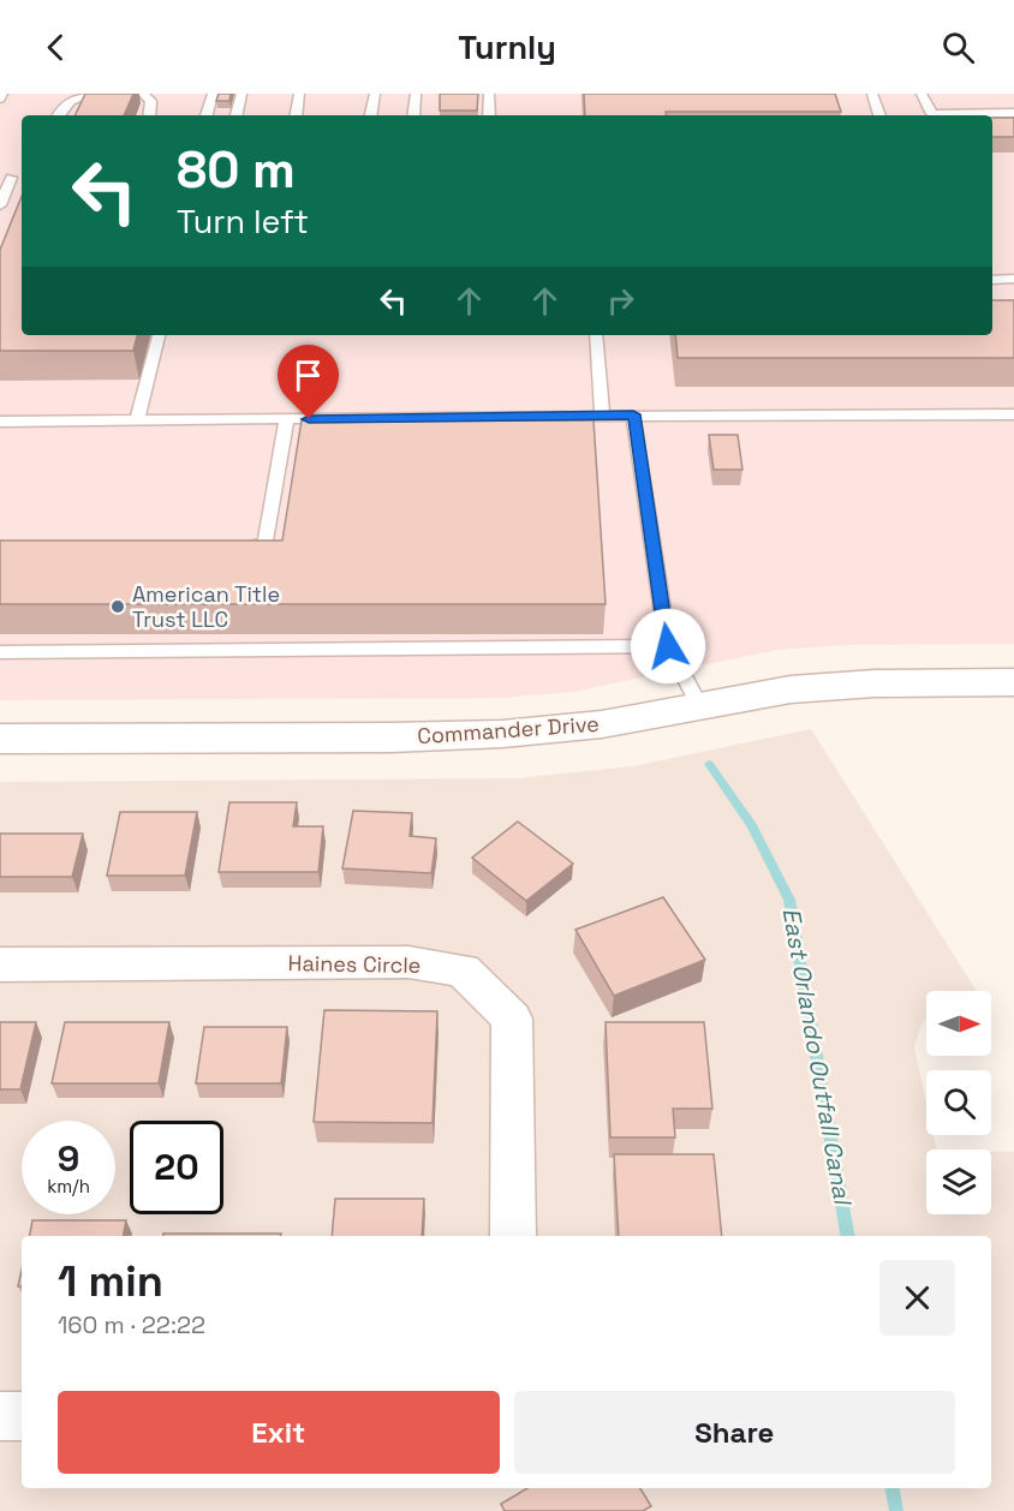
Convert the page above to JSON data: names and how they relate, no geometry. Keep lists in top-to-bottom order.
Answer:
{
  "streets": {
    "street": ["Commander Drive", "Haines Circle"]
  },
  "water": ["East Orlando Outfall Canal"],
  "places": ["American Title Trust LLC"],
  "north": "right",
  "page": {
    "header": "Turnly",
    "turn": ["80 m", "Turn left"],
    "speed": "9 km/h",
    "limit": "20",
    "heading": ["1 min", "160 m · 22:22"],
    "buttons": ["Exit", "Share"]
  }
}
